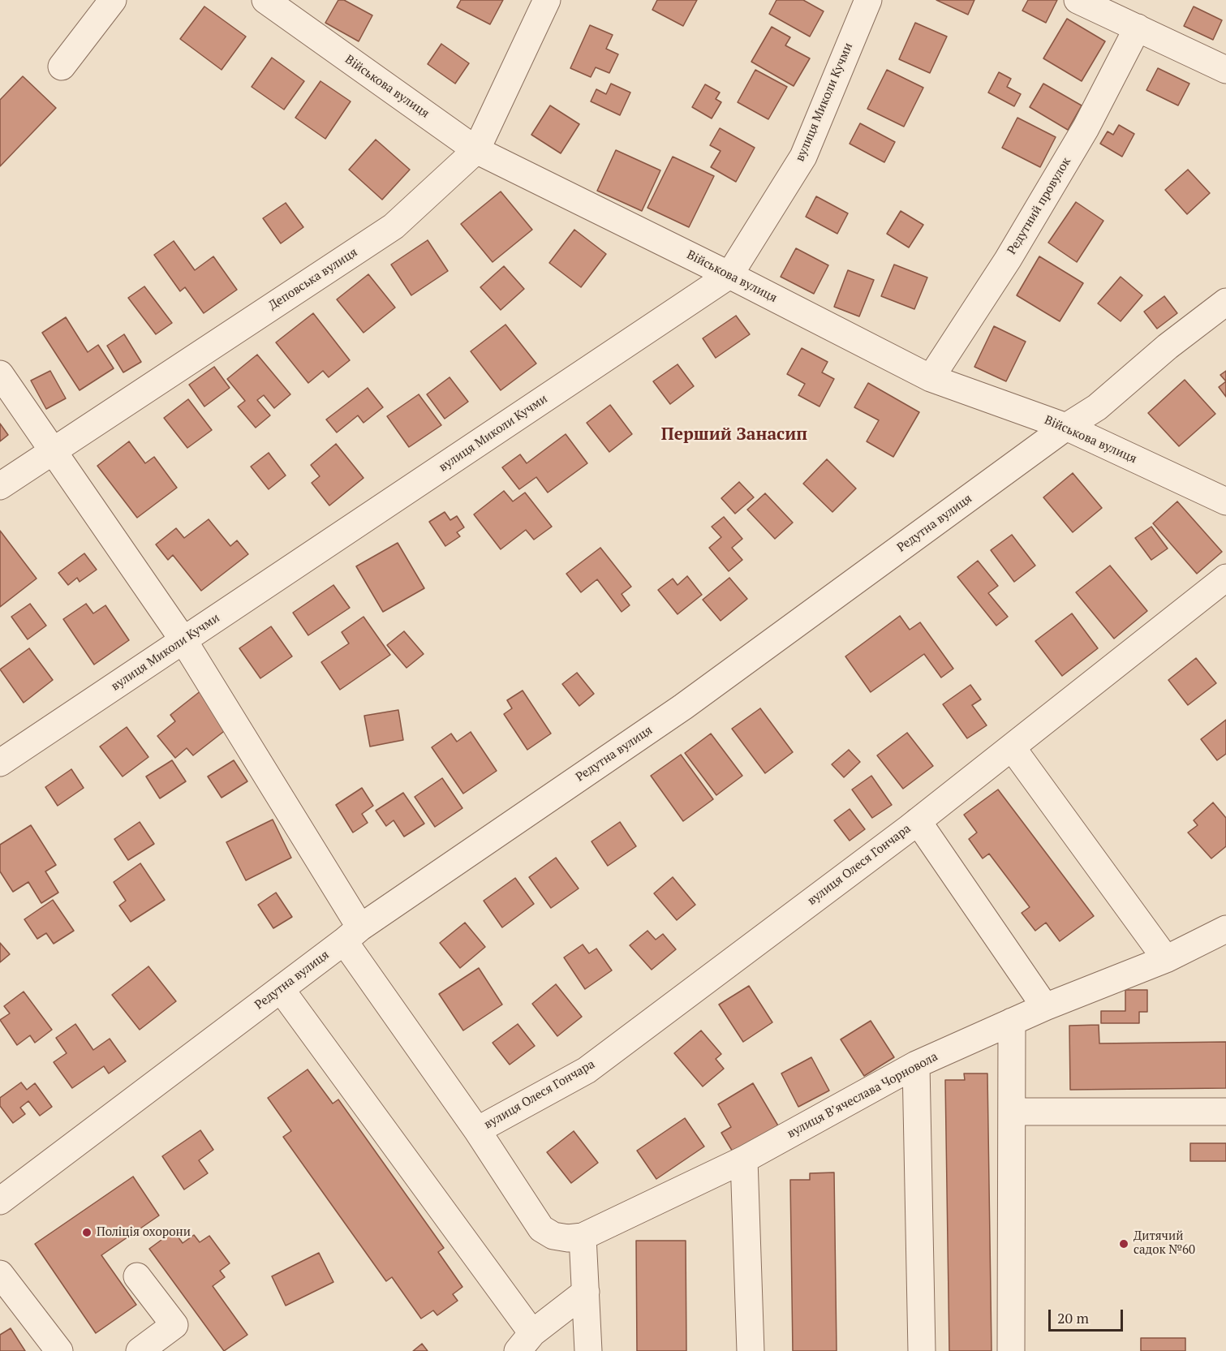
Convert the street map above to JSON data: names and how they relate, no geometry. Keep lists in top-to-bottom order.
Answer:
{
  "streets": {
    "street": [
      "Військова вулиця",
      "вулиця Миколи Кучми",
      "Редутний провулок",
      "Деповська вулиця",
      "Редутна вулиця",
      "вулиця Олеся Гончара",
      "вулиця Вʼячеслава Чорновола"
    ]
  },
  "crossings": [
    ["Військова вулиця", "вулиця Миколи Кучми"],
    ["Військова вулиця", "Редутний провулок"],
    ["Військова вулиця", "Деповська вулиця"],
    ["Військова вулиця", "Редутна вулиця"]
  ],
  "districts": ["Перший Занасип"],
  "places": ["Поліція охорони", "Дитячий садок №60"],
  "scale_bar": "20 m"
}
